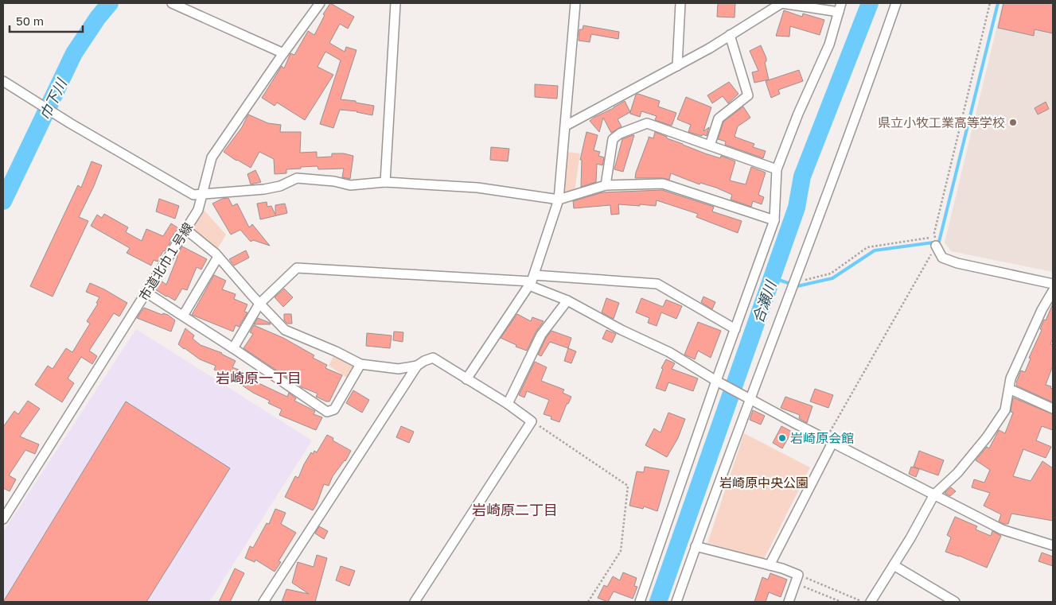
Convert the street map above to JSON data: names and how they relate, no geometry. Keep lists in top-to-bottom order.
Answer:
{
  "streets": {
    "street": ["市道北巾１号線"]
  },
  "districts": ["岩崎原一丁目", "岩崎原二丁目"],
  "water": ["巾下川", "合瀬川"],
  "parks": ["岩崎原中央公園"],
  "places": ["県立小牧工業高等学校", "岩崎原会館"],
  "scale_bar": "50 m"
}
